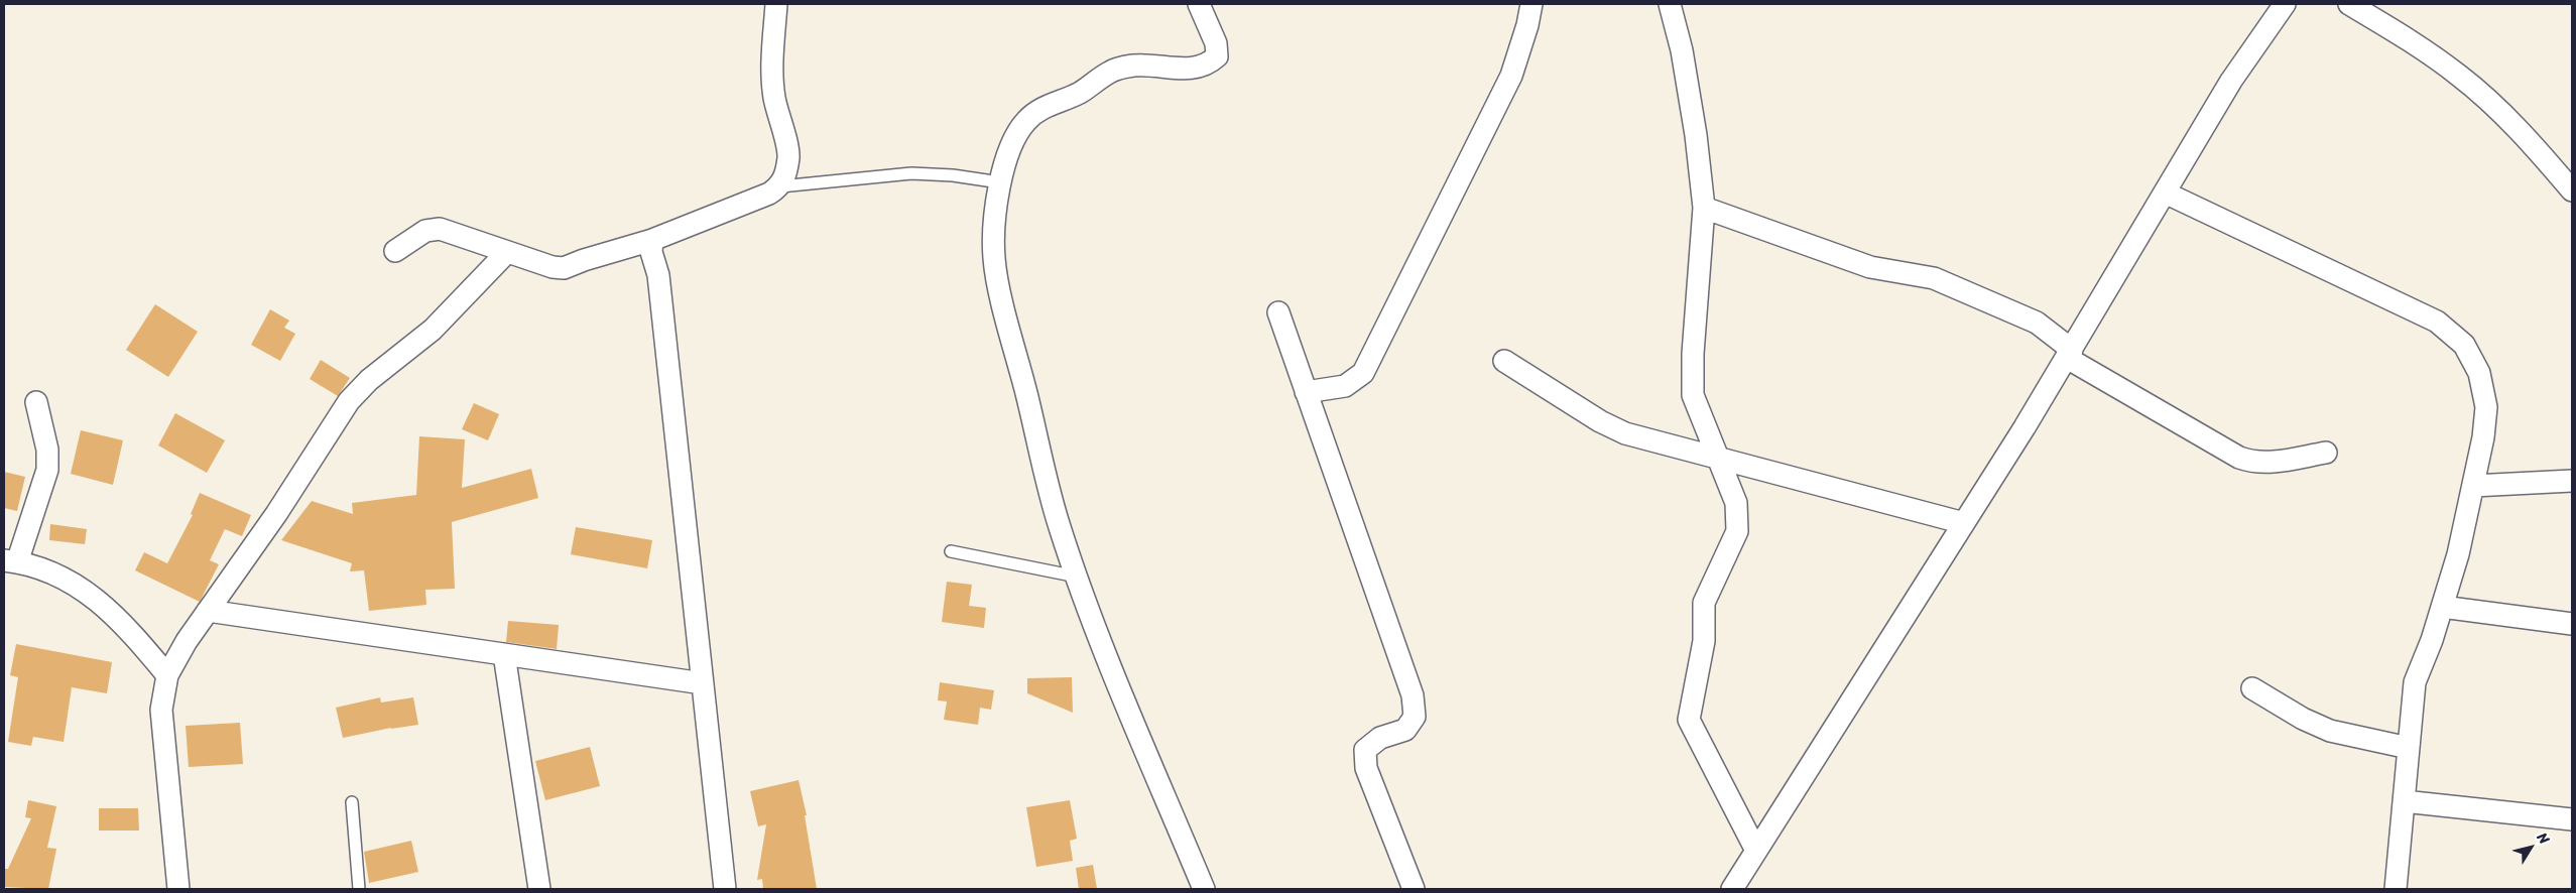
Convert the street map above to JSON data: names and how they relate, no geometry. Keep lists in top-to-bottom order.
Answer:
{
  "north": "top right"
}
